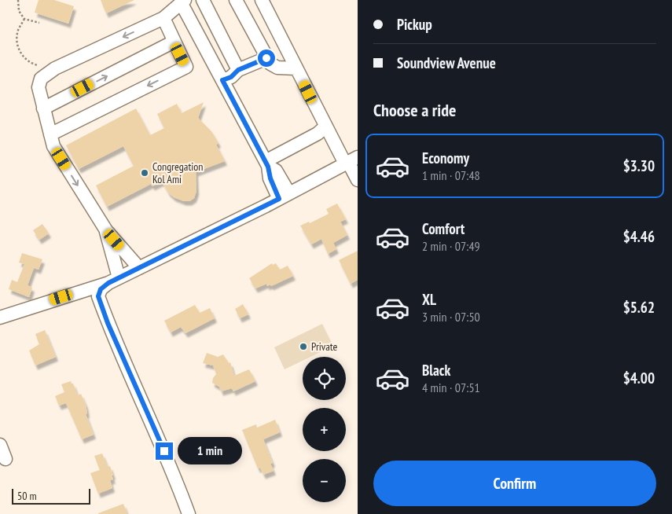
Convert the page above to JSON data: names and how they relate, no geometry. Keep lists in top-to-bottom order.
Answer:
{
  "places": ["Congregation Kol Ami", "Private"],
  "scale_bar": "50 m",
  "page": {
    "banner": ["Pickup", "Soundview Avenue"],
    "heading": "Choose a ride",
    "list": [
      {
        "name": "Economy",
        "note": "1 min · 07:48",
        "value": "$3.30"
      },
      {
        "name": "Comfort",
        "note": "2 min · 07:49",
        "value": "$4.46"
      },
      {
        "name": "XL",
        "note": "3 min · 07:50",
        "value": "$5.62"
      },
      {
        "name": "Black",
        "note": "4 min · 07:51",
        "value": "$4.00"
      }
    ],
    "map_buttons": ["+", "−"],
    "bubble": "1 min",
    "buttons": "Confirm",
    "scale": "50 m"
  }
}
